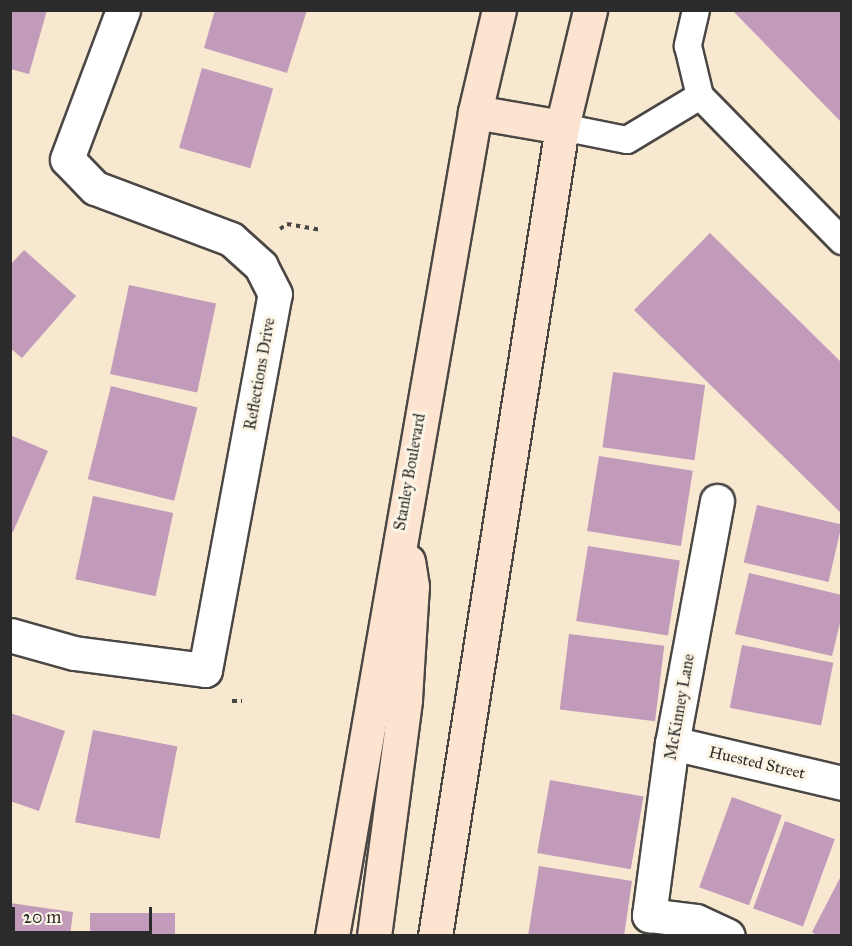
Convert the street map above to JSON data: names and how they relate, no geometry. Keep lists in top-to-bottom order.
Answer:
{
  "streets": {
    "main road": ["Stanley Boulevard"],
    "street": ["Reflections Drive", "McKinney Lane", "Huested Street"]
  },
  "crossings": [
    ["McKinney Lane", "Huested Street"]
  ],
  "scale_bar": "20 m"
}
